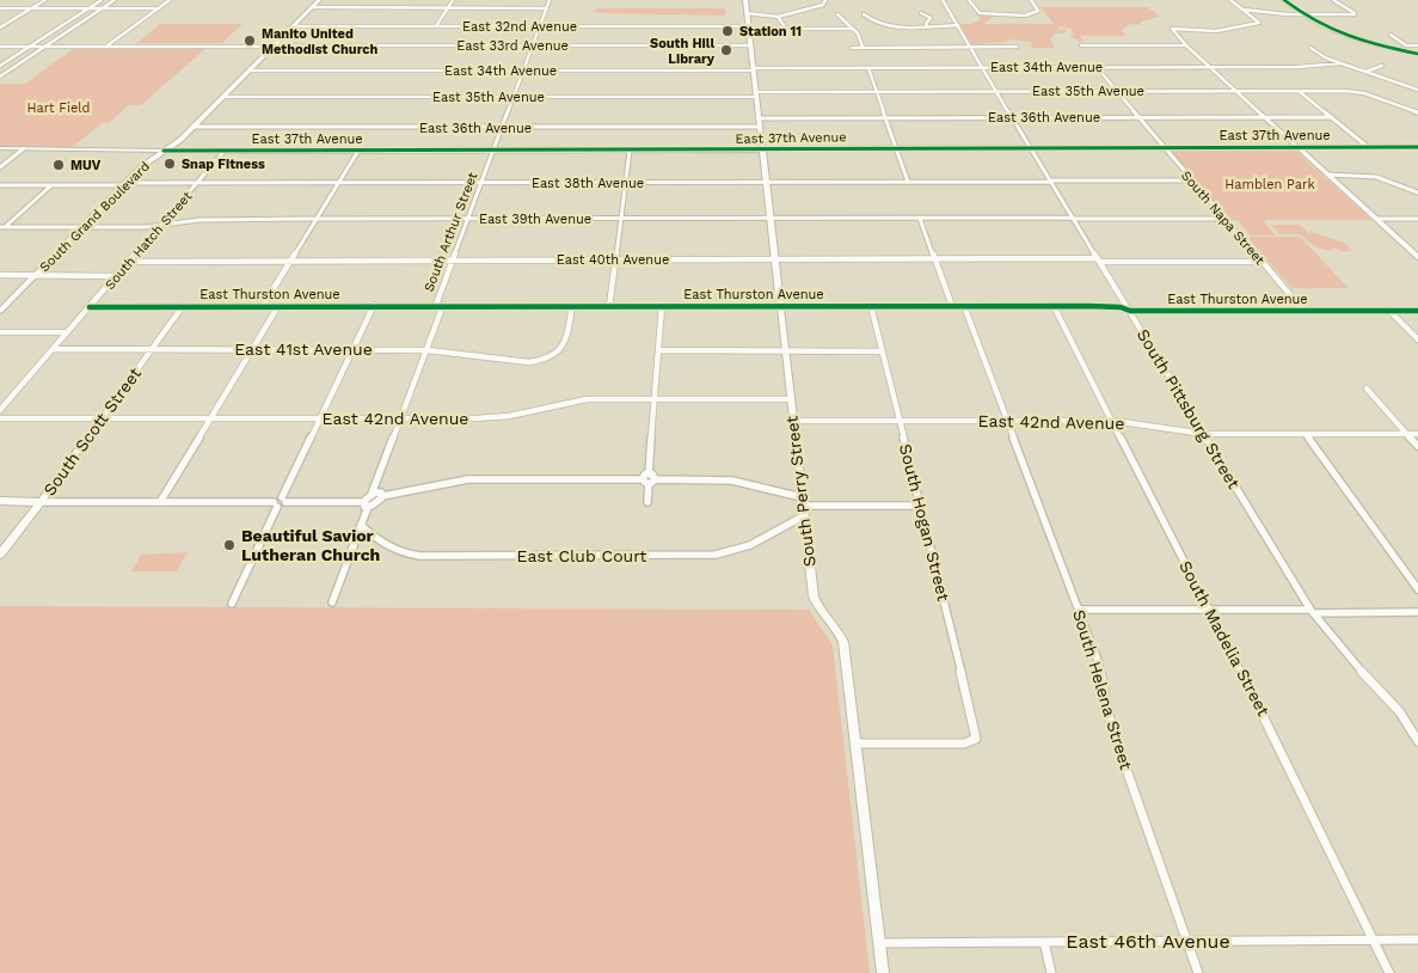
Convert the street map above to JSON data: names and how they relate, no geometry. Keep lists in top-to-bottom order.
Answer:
{
  "streets": {
    "main road": ["South Grand Boulevard", "South Scott Street"],
    "street": [
      "East 32nd Avenue",
      "East 33rd Avenue",
      "East 34th Avenue",
      "East 35th Avenue",
      "East 36th Avenue",
      "East 37th Avenue",
      "East 38th Avenue",
      "South Napa Street",
      "East 39th Avenue",
      "South Arthur Street",
      "South Hatch Street",
      "East 40th Avenue",
      "East Thurston Avenue",
      "East 41st Avenue",
      "South Pittsburg Street",
      "East 42nd Avenue",
      "South Perry Street",
      "South Hogan Street",
      "East Club Court",
      "South Madelia Street",
      "South Helena Street",
      "East 46th Avenue"
    ]
  },
  "crossings": [
    ["East 32nd Avenue", "South Grand Boulevard"],
    ["East 32nd Avenue", "South Arthur Street"],
    ["East 32nd Avenue", "South Perry Street"],
    ["East 33rd Avenue", "South Grand Boulevard"],
    ["East 33rd Avenue", "South Arthur Street"],
    ["East 33rd Avenue", "South Perry Street"],
    ["East 34th Avenue", "South Grand Boulevard"],
    ["East 34th Avenue", "South Napa Street"],
    ["East 34th Avenue", "South Arthur Street"],
    ["East 34th Avenue", "South Pittsburg Street"],
    ["East 34th Avenue", "South Perry Street"],
    ["East 35th Avenue", "South Grand Boulevard"],
    ["East 35th Avenue", "South Napa Street"],
    ["East 35th Avenue", "South Arthur Street"],
    ["East 35th Avenue", "South Pittsburg Street"],
    ["East 35th Avenue", "South Perry Street"],
    ["East 36th Avenue", "South Grand Boulevard"],
    ["East 36th Avenue", "South Napa Street"],
    ["East 36th Avenue", "South Arthur Street"],
    ["East 36th Avenue", "South Pittsburg Street"],
    ["East 36th Avenue", "South Perry Street"],
    ["East 37th Avenue", "South Grand Boulevard"],
    ["East 37th Avenue", "South Napa Street"],
    ["East 37th Avenue", "South Arthur Street"],
    ["East 37th Avenue", "South Hatch Street"],
    ["East 37th Avenue", "South Pittsburg Street"],
    ["East 37th Avenue", "South Perry Street"],
    ["East 38th Avenue", "South Grand Boulevard"],
    ["East 38th Avenue", "South Napa Street"],
    ["East 38th Avenue", "South Arthur Street"],
    ["East 38th Avenue", "South Hatch Street"],
    ["East 38th Avenue", "South Pittsburg Street"],
    ["East 38th Avenue", "South Perry Street"],
    ["South Grand Boulevard", "East 39th Avenue"],
    ["South Napa Street", "East 39th Avenue"],
    ["South Napa Street", "East 40th Avenue"],
    ["South Napa Street", "East Thurston Avenue"],
    ["East 39th Avenue", "South Arthur Street"],
    ["East 39th Avenue", "South Hatch Street"],
    ["East 39th Avenue", "South Pittsburg Street"],
    ["East 39th Avenue", "South Perry Street"],
    ["South Arthur Street", "East 40th Avenue"],
    ["South Arthur Street", "East Thurston Avenue"],
    ["South Arthur Street", "East 41st Avenue"],
    ["South Arthur Street", "East 42nd Avenue"],
    ["South Hatch Street", "East 40th Avenue"],
    ["South Hatch Street", "East Thurston Avenue"],
    ["South Hatch Street", "East 41st Avenue"],
    ["East 40th Avenue", "South Pittsburg Street"],
    ["East 40th Avenue", "South Perry Street"],
    ["East Thurston Avenue", "East 41st Avenue"],
    ["East Thurston Avenue", "South Pittsburg Street"],
    ["East Thurston Avenue", "South Scott Street"],
    ["East Thurston Avenue", "South Perry Street"],
    ["East Thurston Avenue", "South Hogan Street"],
    ["East Thurston Avenue", "South Madelia Street"],
    ["East Thurston Avenue", "South Helena Street"],
    ["East 41st Avenue", "South Scott Street"],
    ["South Pittsburg Street", "East 42nd Avenue"],
    ["East 42nd Avenue", "South Scott Street"],
    ["East 42nd Avenue", "South Perry Street"],
    ["East 42nd Avenue", "South Hogan Street"],
    ["East 42nd Avenue", "South Madelia Street"],
    ["East 42nd Avenue", "South Helena Street"],
    ["South Perry Street", "South Hogan Street"],
    ["South Perry Street", "East Club Court"],
    ["South Perry Street", "East 46th Avenue"],
    ["South Madelia Street", "East 46th Avenue"],
    ["South Helena Street", "East 46th Avenue"]
  ],
  "parks": ["Hart Field", "Hamblen Park"],
  "places": [
    "Station 11",
    "Manito United Methodist Church",
    "South Hill Library",
    "Snap Fitness",
    "MUV",
    "Beautiful Savior Lutheran Church"
  ]
}
